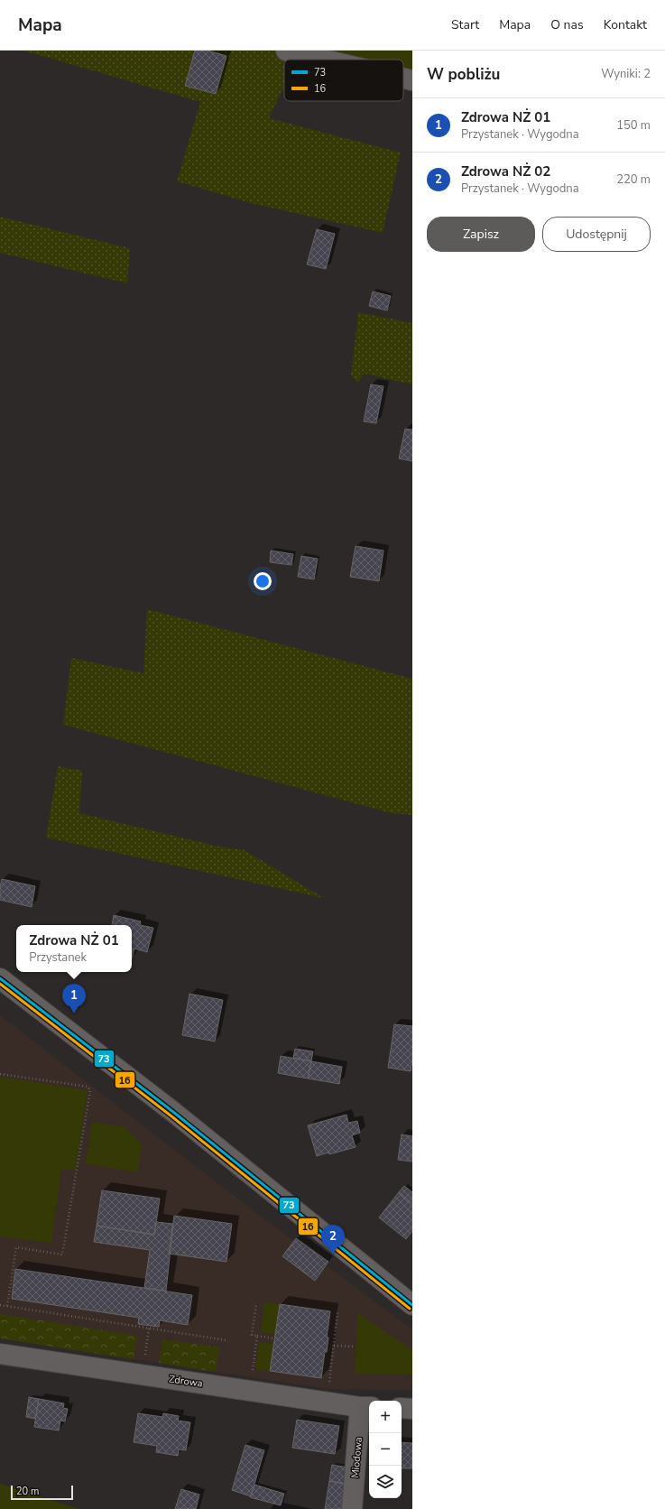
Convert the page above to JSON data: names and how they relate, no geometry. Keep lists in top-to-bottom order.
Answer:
{
  "streets": {
    "street": ["Zdrowa", "Miodowa"]
  },
  "crossings": [
    ["Zdrowa", "Miodowa"]
  ],
  "lines": ["transit line 73", "transit line 16"],
  "legend": ["73", "16"],
  "scale_bar": "20 m",
  "page": {
    "header": "Mapa",
    "nav": [
      "Start",
      "Mapa",
      "O nas",
      "Kontakt"
    ],
    "heading": ["W pobliżu", "Wyniki: 2"],
    "list": [
      {
        "mark": "1",
        "name": "Zdrowa NŻ 01",
        "note": "Przystanek · Wygodna",
        "value": "150 m"
      },
      {
        "mark": "2",
        "name": "Zdrowa NŻ 02",
        "note": "Przystanek · Wygodna",
        "value": "220 m"
      }
    ],
    "buttons": ["Zapisz", "Udostępnij"],
    "popup": ["Zdrowa NŻ 01", "Przystanek"],
    "pins": ["1", "2"],
    "map_buttons": ["+", "−"],
    "scale": "20 m"
  }
}
